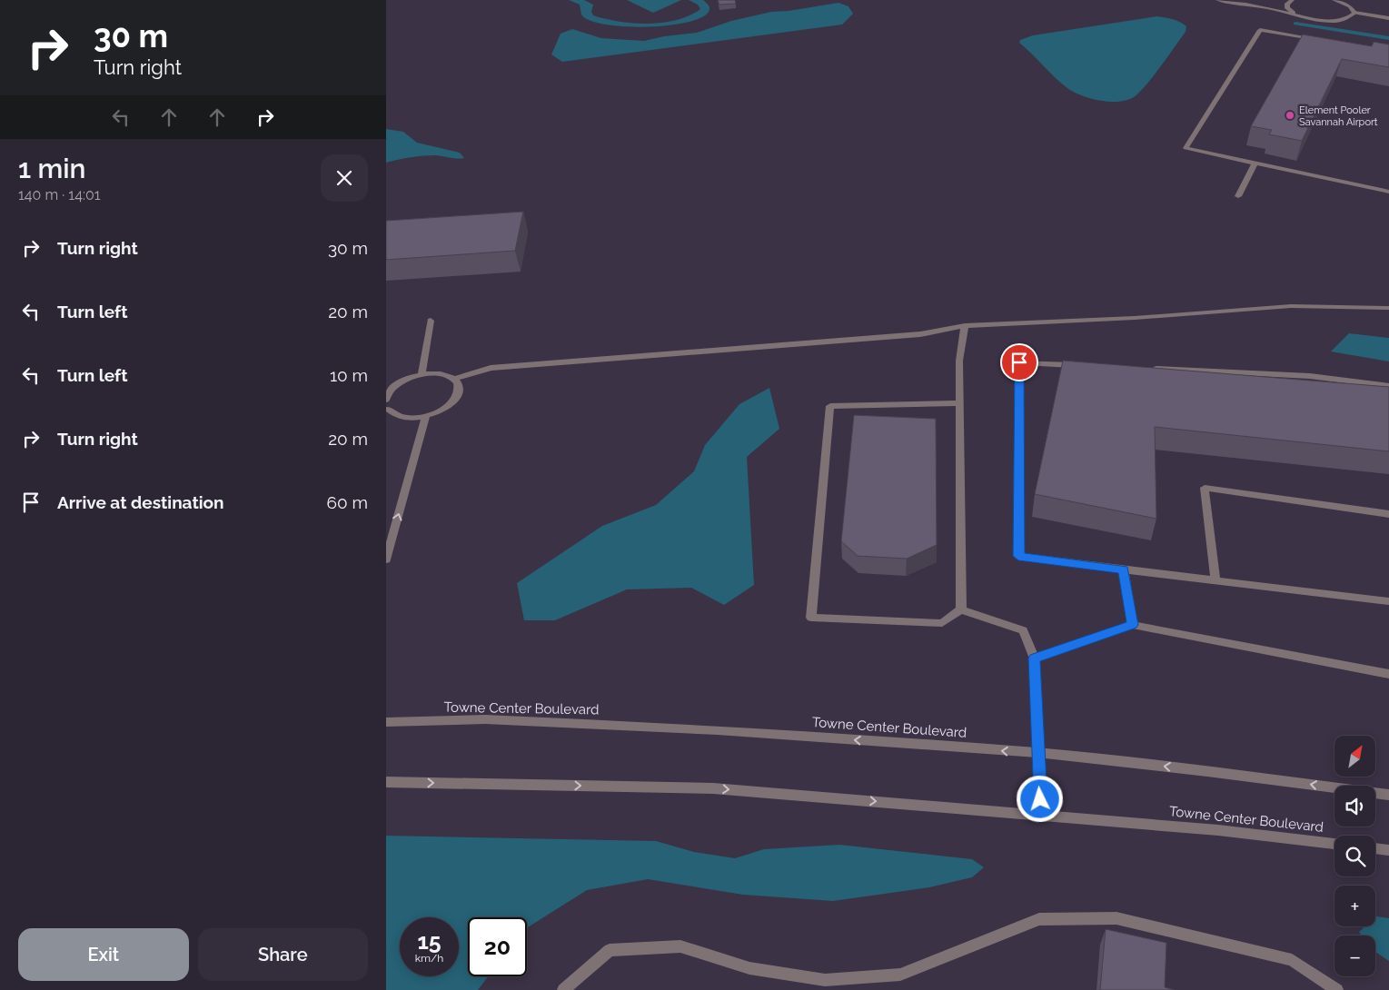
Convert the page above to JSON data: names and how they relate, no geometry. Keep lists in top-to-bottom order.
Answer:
{
  "streets": {
    "street": ["Towne Center Boulevard"]
  },
  "places": ["Element Pooler Savannah Airport"],
  "north": "top right",
  "page": {
    "turn": ["30 m", "Turn right"],
    "heading": ["1 min", "140 m · 14:01"],
    "list": [
      {
        "name": "Turn right",
        "value": "30 m"
      },
      {
        "name": "Turn left",
        "value": "20 m"
      },
      {
        "name": "Turn left",
        "value": "10 m"
      },
      {
        "name": "Turn right",
        "value": "20 m"
      },
      {
        "name": "Arrive at destination",
        "value": "60 m"
      }
    ],
    "map_buttons": ["+", "−"],
    "speed": "15 km/h",
    "limit": "20",
    "buttons": ["Exit", "Share"]
  }
}
